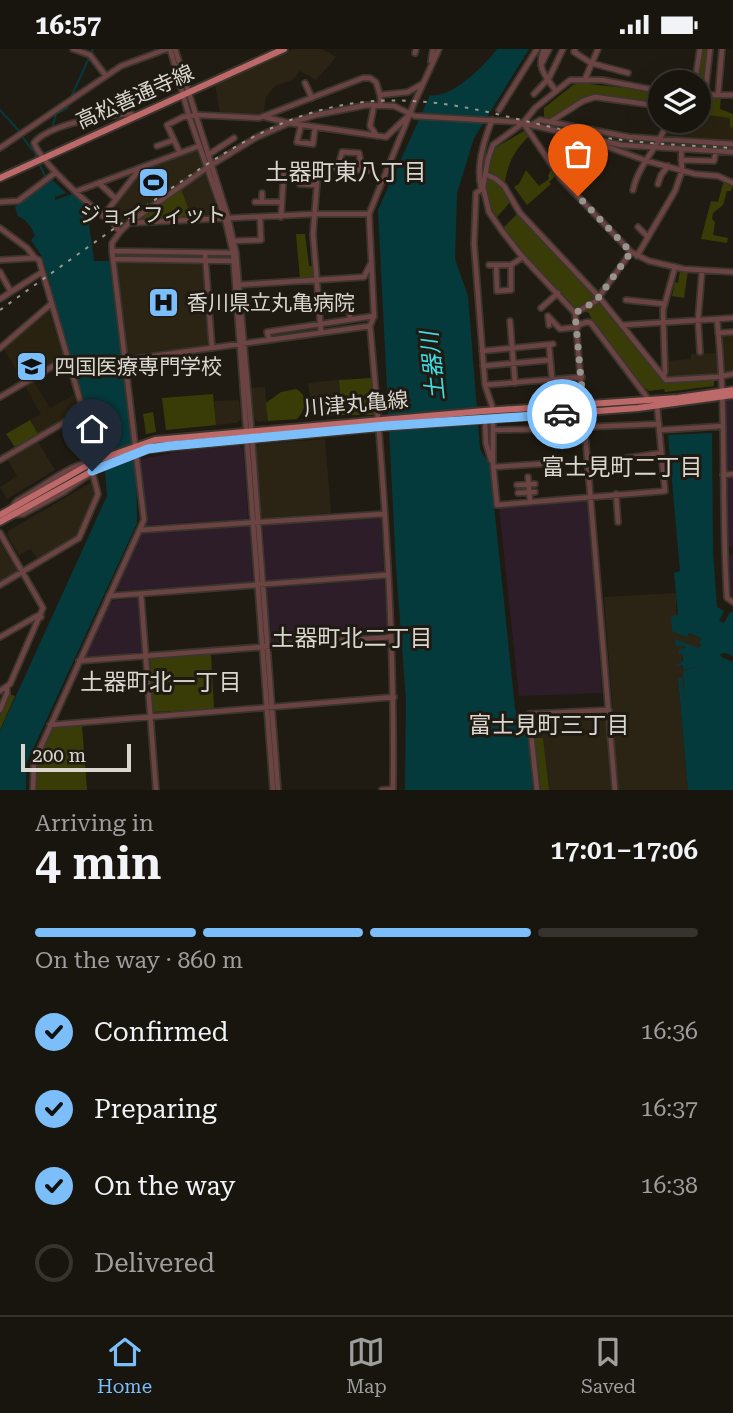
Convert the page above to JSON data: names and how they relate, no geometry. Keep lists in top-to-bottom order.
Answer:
{
  "streets": {
    "main road": ["高松善通寺線", "川津丸亀線"]
  },
  "districts": [
    "土器町東八丁目",
    "富士見町二丁目",
    "土器町北二丁目",
    "土器町北一丁目",
    "富士見町三丁目"
  ],
  "water": ["土器川"],
  "places": {
    "sports": ["ジョイフィット"],
    "hospital": ["香川県立丸亀病院"],
    "school or university": ["四国医療専門学校"]
  },
  "scale_bar": "200 m",
  "page": {
    "status": "16:57",
    "scale": "200 m",
    "heading": ["4 min", "Arriving in", "17:01–17:06"],
    "bar": "On the way · 860 m",
    "list": [
      ["Confirmed", "16:36"],
      ["Preparing", "16:37"],
      ["On the way", "16:38"],
      "Delivered"
    ],
    "tabs": ["Home", "Map", "Saved"]
  }
}
